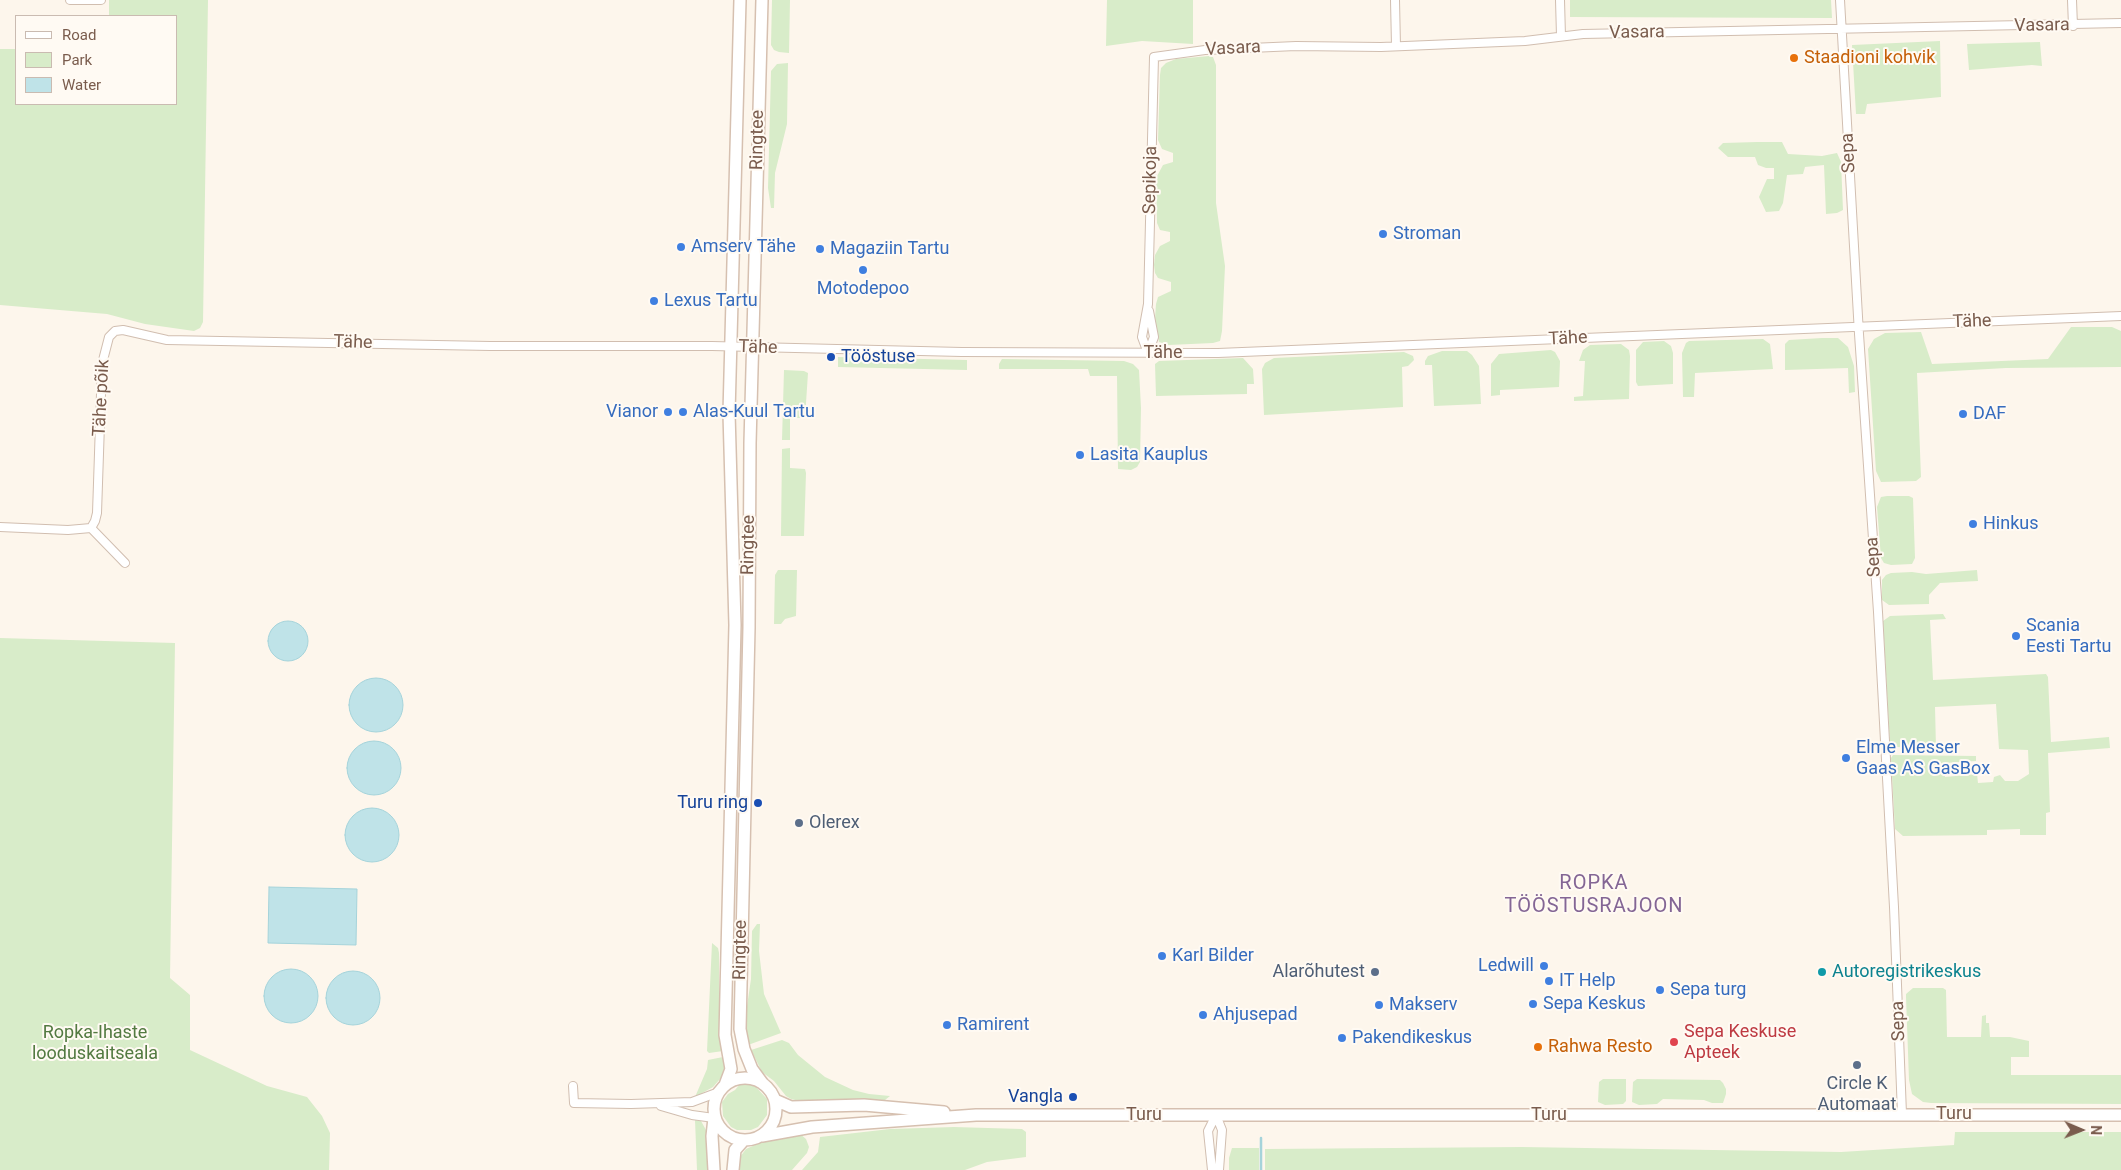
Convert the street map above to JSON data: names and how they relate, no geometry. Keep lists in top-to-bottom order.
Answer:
{
  "streets": {
    "main road": ["Ringtee", "Turu"],
    "street": [
      "Vasara",
      "Sepa",
      "Sepikoja",
      "Tähe",
      "Tähe põik"
    ]
  },
  "crossings": [
    ["Vasara", "Sepa"],
    ["Vasara", "Sepikoja"],
    ["Ringtee", "Tähe"],
    ["Ringtee", "Turu"],
    ["Sepa", "Tähe"],
    ["Sepa", "Turu"],
    ["Sepikoja", "Tähe"],
    ["Tähe", "Tähe põik"]
  ],
  "districts": ["ROPKA TÖÖSTUSRAJOON"],
  "parks": ["Ropka-Ihaste looduskaitseala"],
  "places": [
    "Staadioni kohvik",
    "Stroman",
    "Amserv Tähe",
    "Magaziin Tartu",
    "Motodepoo",
    "Lexus Tartu",
    "Tööstuse",
    "Vianor",
    "Alas-Kuul Tartu",
    "DAF",
    "Lasita Kauplus",
    "Hinkus",
    "Scania Eesti Tartu",
    "Elme Messer Gaas AS GasBox",
    "Turu ring",
    "Olerex",
    "Karl Bilder",
    "Ledwill",
    "Alarõhutest",
    "Autoregistrikeskus",
    "IT Help",
    "Sepa turg",
    "Sepa Keskus",
    "Makserv",
    "Ahjusepad",
    "Ramirent",
    "Pakendikeskus",
    "Sepa Keskuse Apteek",
    "Rahwa Resto",
    "Circle K Automaat",
    "Vangla"
  ],
  "legend": ["Road", "Park", "Water"],
  "north": "right"
}
